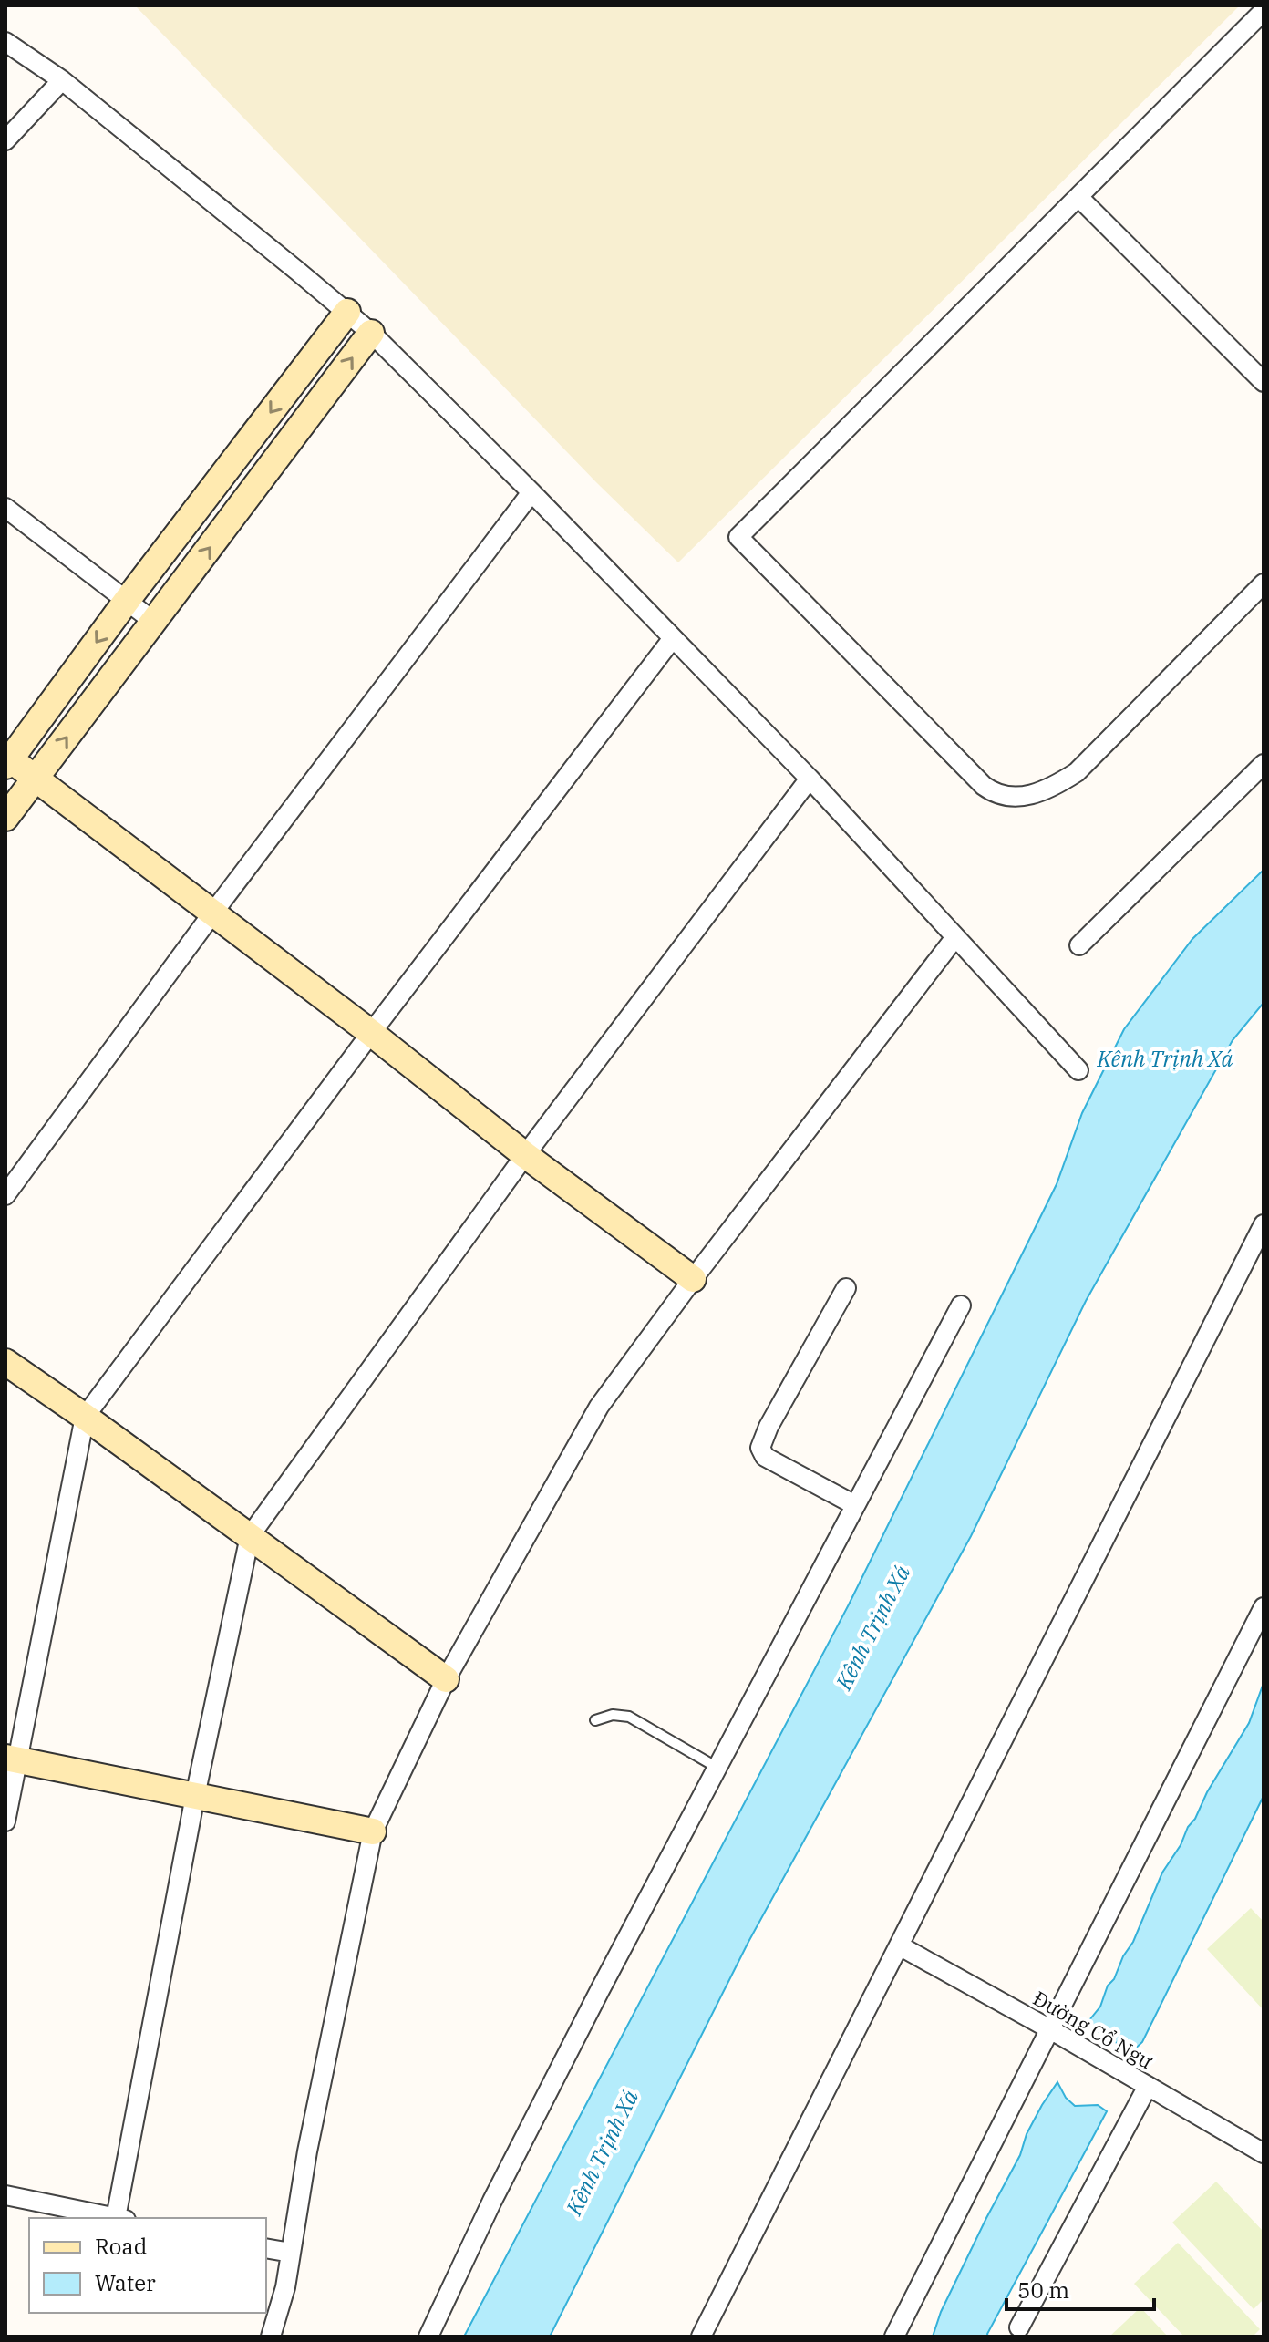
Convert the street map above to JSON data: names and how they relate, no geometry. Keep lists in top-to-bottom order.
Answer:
{
  "streets": {
    "street": ["Đường Cổ Ngư"]
  },
  "water": ["Kênh Trịnh Xá"],
  "legend": ["Road", "Water"],
  "scale_bar": "50 m"
}
